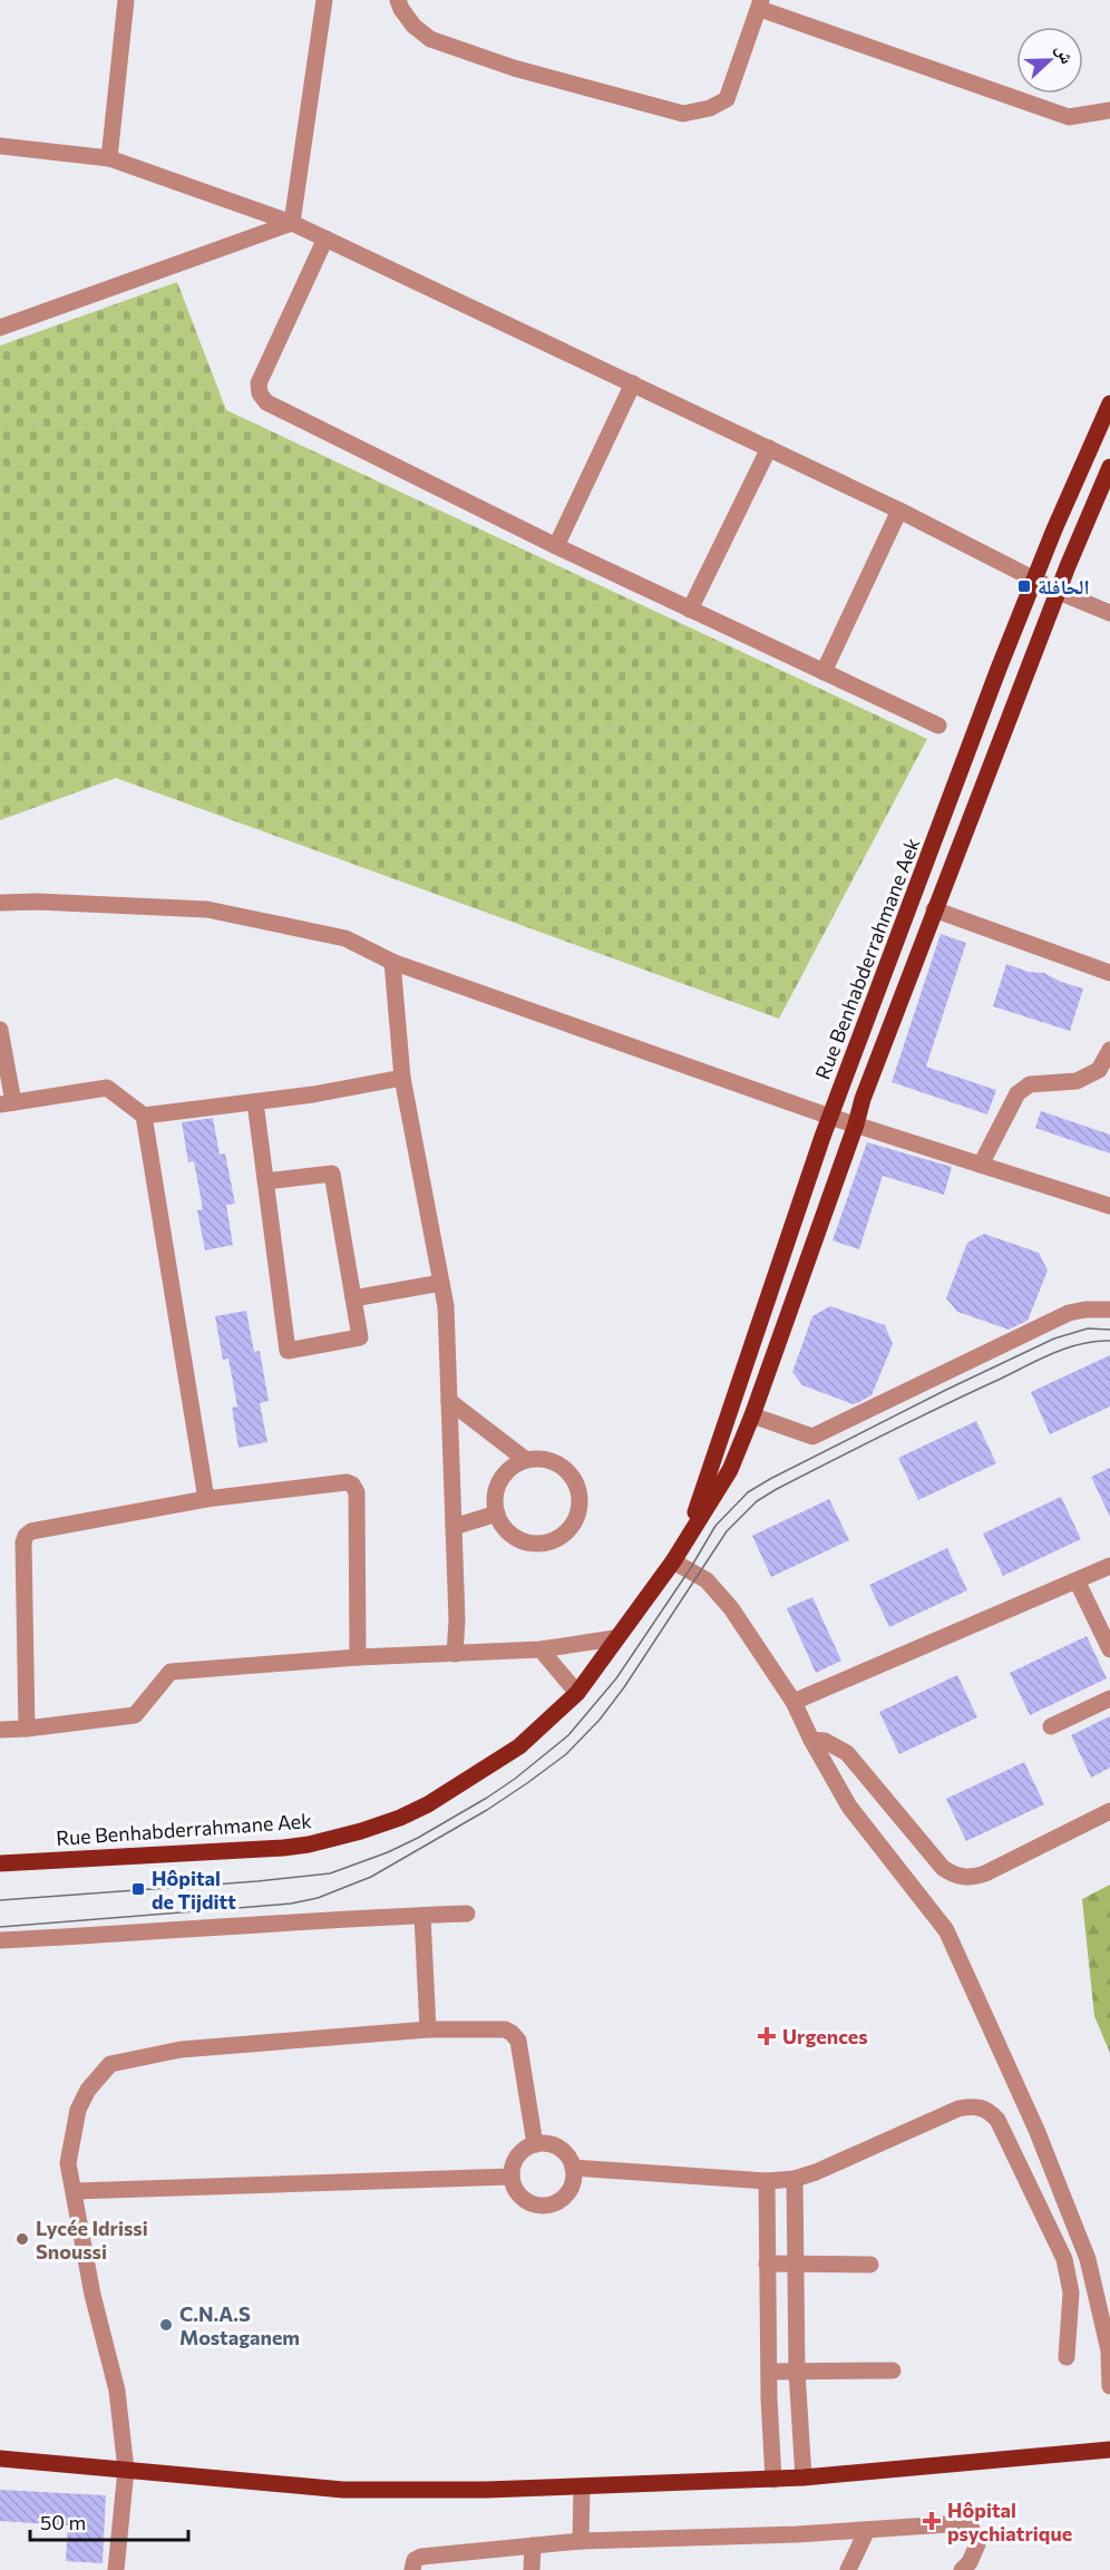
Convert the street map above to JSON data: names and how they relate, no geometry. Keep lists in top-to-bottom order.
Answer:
{
  "streets": {
    "main road": ["Rue Benhabderrahmane Aek"]
  },
  "places": {
    "transit": ["الحافلة", "Hôpital de Tijditt"],
    "health": ["Urgences", "Hôpital psychiatrique"],
    "other": ["Lycée Idrissi Snoussi", "C.N.A.S Mostaganem"]
  },
  "scale_bar": "50 m",
  "north": "right"
}
